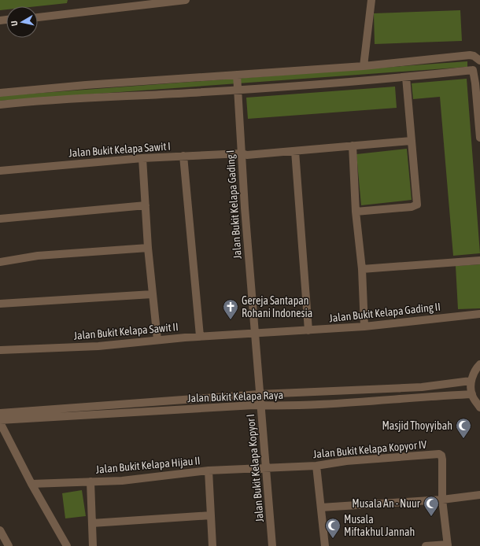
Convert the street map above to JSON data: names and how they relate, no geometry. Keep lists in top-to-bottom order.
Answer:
{
  "streets": {
    "street": [
      "Jalan Bukit Kelapa Sawit I",
      "Jalan Bukit Kelapa Gading I",
      "Jalan Bukit Kelapa Gading II",
      "Jalan Bukit Kelapa Sawit II",
      "Jalan Bukit Kelapa Raya",
      "Jalan Bukit Kelapa Kopyor IV",
      "Jalan Bukit Kelapa Hijau II",
      "Jalan Bukit Kelapa Kopyor I"
    ]
  },
  "crossings": [
    ["Jalan Bukit Kelapa Sawit I", "Jalan Bukit Kelapa Gading I"],
    ["Jalan Bukit Kelapa Gading I", "Jalan Bukit Kelapa Gading II"],
    ["Jalan Bukit Kelapa Gading I", "Jalan Bukit Kelapa Sawit II"],
    ["Jalan Bukit Kelapa Gading I", "Jalan Bukit Kelapa Kopyor I"],
    ["Jalan Bukit Kelapa Gading II", "Jalan Bukit Kelapa Sawit II"],
    ["Jalan Bukit Kelapa Gading II", "Jalan Bukit Kelapa Kopyor I"],
    ["Jalan Bukit Kelapa Sawit II", "Jalan Bukit Kelapa Kopyor I"],
    ["Jalan Bukit Kelapa Raya", "Jalan Bukit Kelapa Kopyor I"],
    ["Jalan Bukit Kelapa Kopyor IV", "Jalan Bukit Kelapa Hijau II"],
    ["Jalan Bukit Kelapa Kopyor IV", "Jalan Bukit Kelapa Kopyor I"],
    ["Jalan Bukit Kelapa Hijau II", "Jalan Bukit Kelapa Kopyor I"]
  ],
  "places": {
    "church": ["Gereja Santapan Rohani Indonesia"],
    "mosque": ["Masjid Thoyyibah", "Musala An - Nuur", "Musala Miftakhul Jannah"]
  },
  "north": "left"
}
